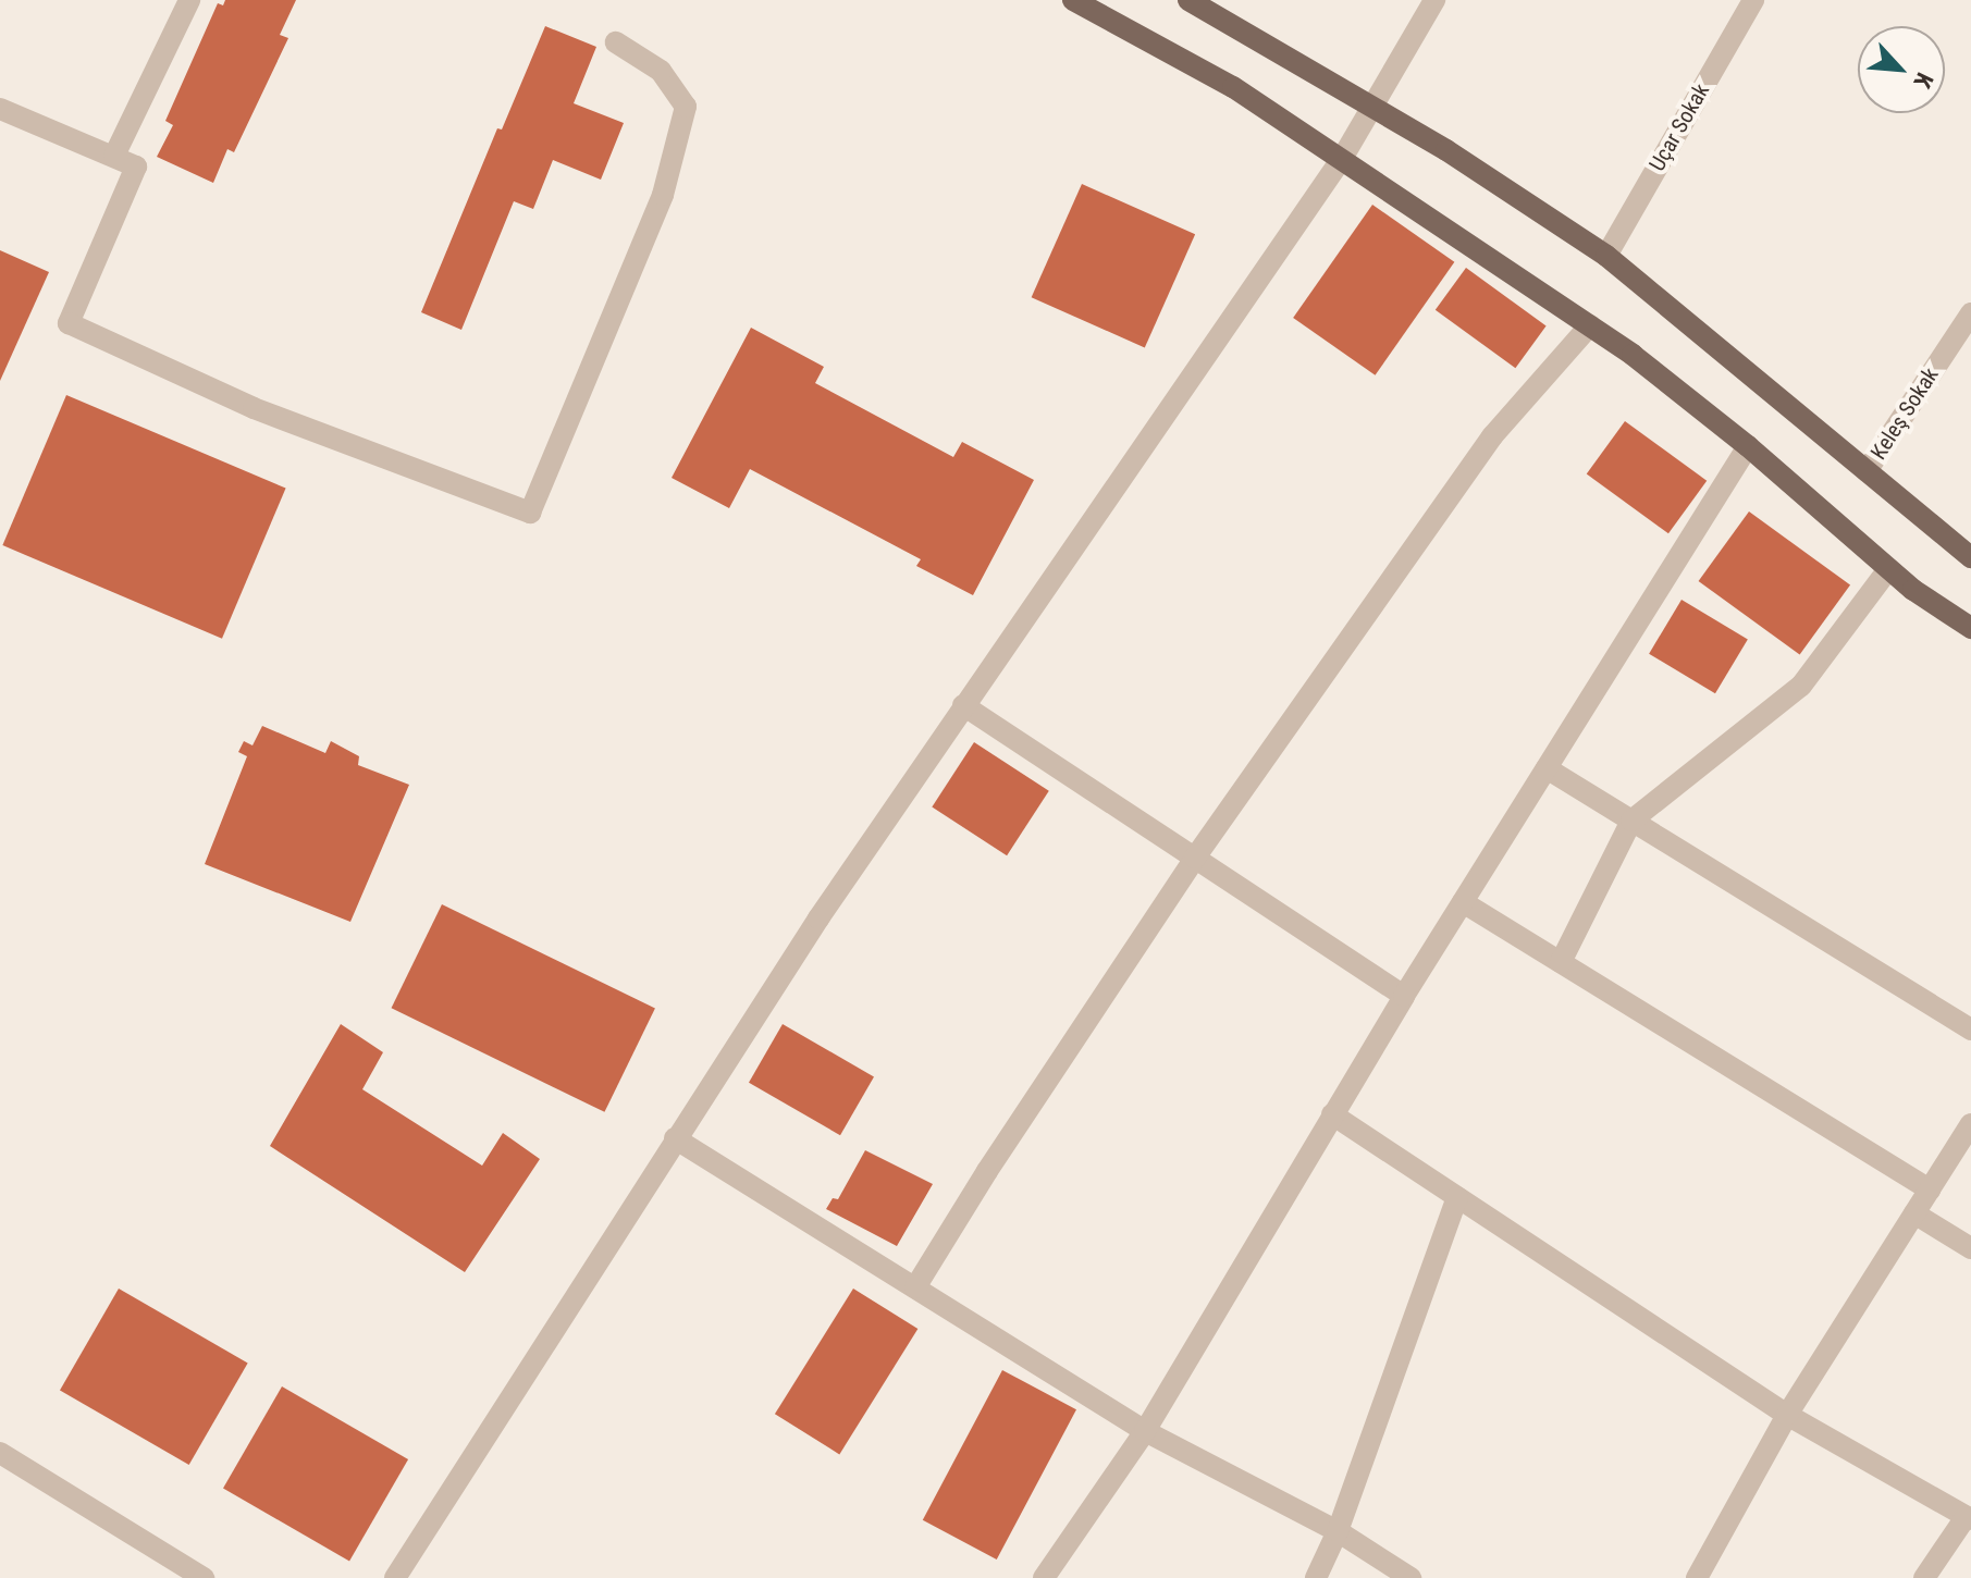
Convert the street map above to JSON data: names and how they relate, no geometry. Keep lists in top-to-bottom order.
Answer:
{
  "streets": {
    "street": ["Uçar Sokak", "Keleş Sokak"]
  },
  "north": "bottom right"
}
